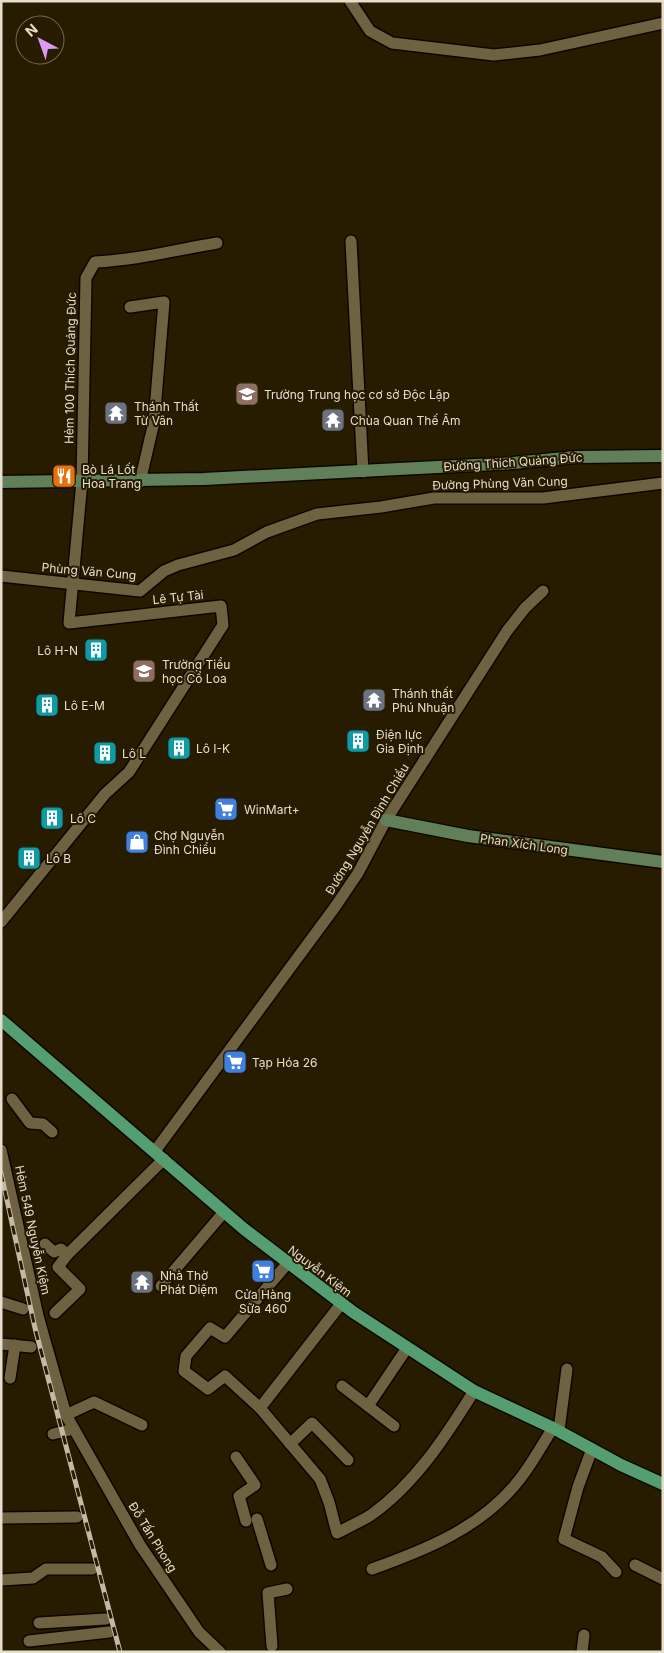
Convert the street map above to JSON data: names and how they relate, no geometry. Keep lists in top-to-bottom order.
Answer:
{
  "streets": {
    "main road": ["Nguyễn Kiệm"],
    "street": [
      "Hẻm 100 Thích Quảng Đức",
      "Đường Thích Quảng Đức",
      "Đường Phùng Văn Cung",
      "Phùng Văn Cung",
      "Lê Tự Tài",
      "Đường Nguyễn Đình Chiểu",
      "Phan Xích Long",
      "Hẻm 549 Nguyễn Kiệm",
      "Đỗ Tấn Phong"
    ]
  },
  "crossings": [
    ["Hẻm 100 Thích Quảng Đức", "Lê Tự Tài"],
    ["Đường Phùng Văn Cung", "Phùng Văn Cung"],
    ["Phùng Văn Cung", "Lê Tự Tài"],
    ["Đường Nguyễn Đình Chiểu", "Phan Xích Long"],
    ["Đường Nguyễn Đình Chiểu", "Nguyễn Kiệm"],
    ["Hẻm 549 Nguyễn Kiệm", "Đỗ Tấn Phong"]
  ],
  "places": {
    "school or university": ["Trường Trung học cơ sở Độc Lập", "Trường Tiểu học Cổ Loa"],
    "temple": [
      "Thánh Thất Từ Vân",
      "Chùa Quan Thế Âm",
      "Thánh thất Phú Nhuận",
      "Nhà Thờ Phát Diệm"
    ],
    "restaurant": ["Bò Lá Lốt Hoa Trang"],
    "building": [
      "Lô H-N",
      "Lô E-M",
      "Điện lực Gia Định",
      "Lô I-K",
      "Lô L",
      "Lô C",
      "Lô B"
    ],
    "supermarket": ["WinMart+", "Tạp Hóa 26", "Cửa Hàng Sữa 460"],
    "shop": ["Chợ Nguyễn Đình Chiểu"]
  },
  "north": "top left"
}
